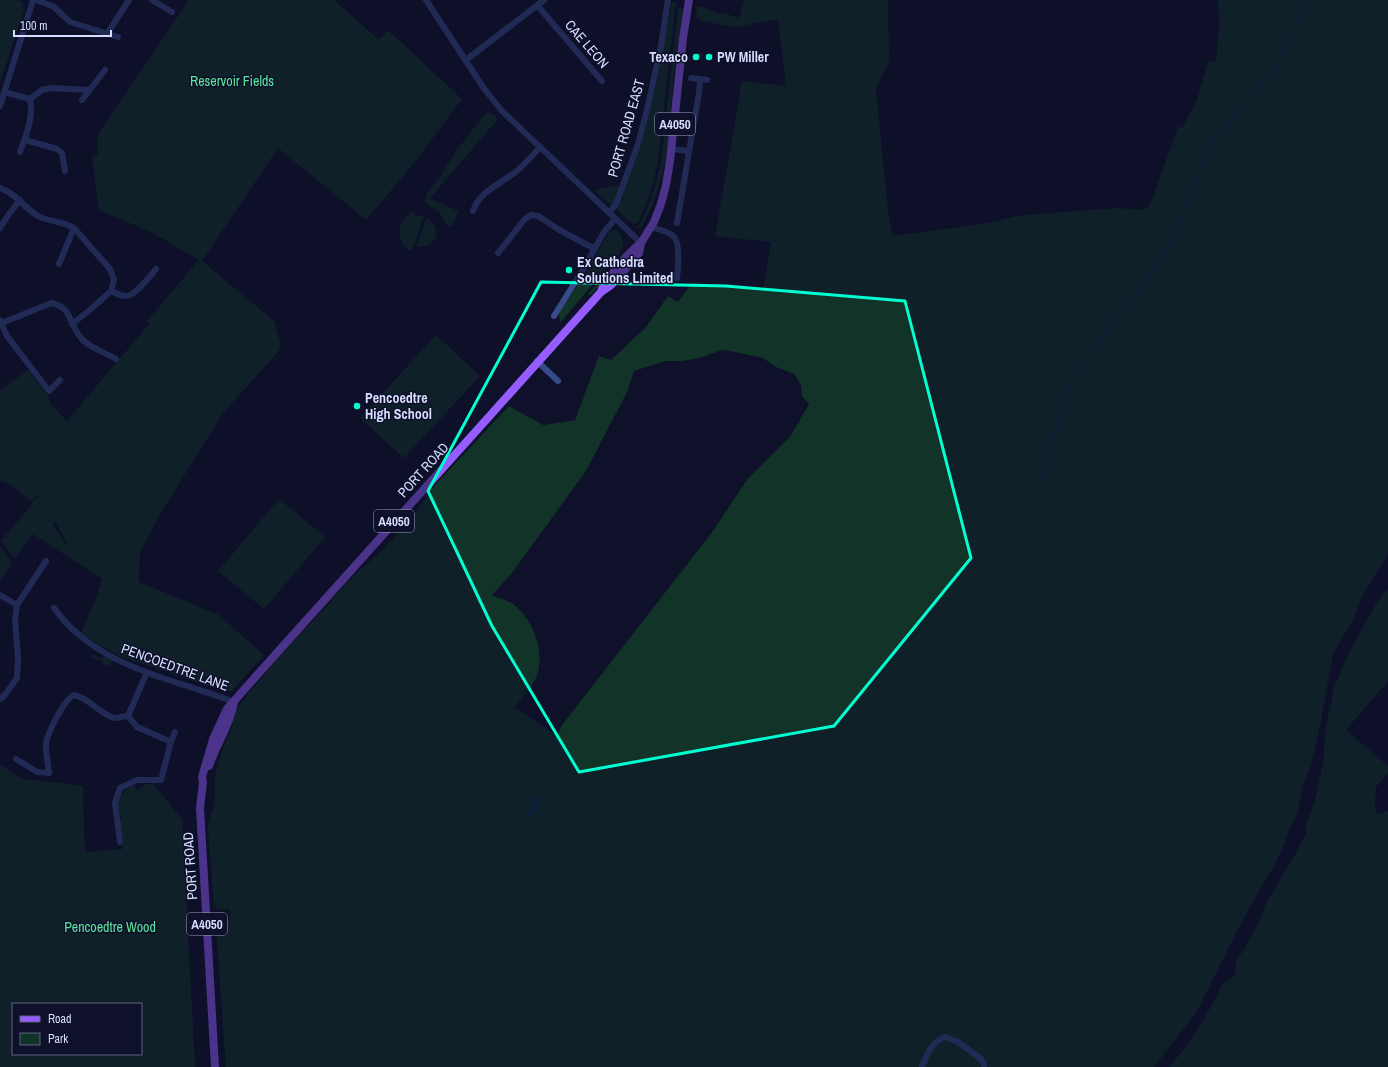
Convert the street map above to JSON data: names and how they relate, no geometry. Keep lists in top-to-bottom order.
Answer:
{
  "streets": {
    "main road": ["A4050", "PORT ROAD"],
    "street": ["CAE LEON", "PORT ROAD EAST", "PENCOEDTRE LANE"]
  },
  "crossings": [
    ["A4050", "PORT ROAD"],
    ["PORT ROAD", "PENCOEDTRE LANE"]
  ],
  "parks": ["Reservoir Fields", "Pencoedtre Wood"],
  "places": [
    "Texaco",
    "PW Miller",
    "Ex Cathedra Solutions Limited",
    "Pencoedtre High School"
  ],
  "legend": ["Road", "Park"],
  "scale_bar": "100 m"
}
